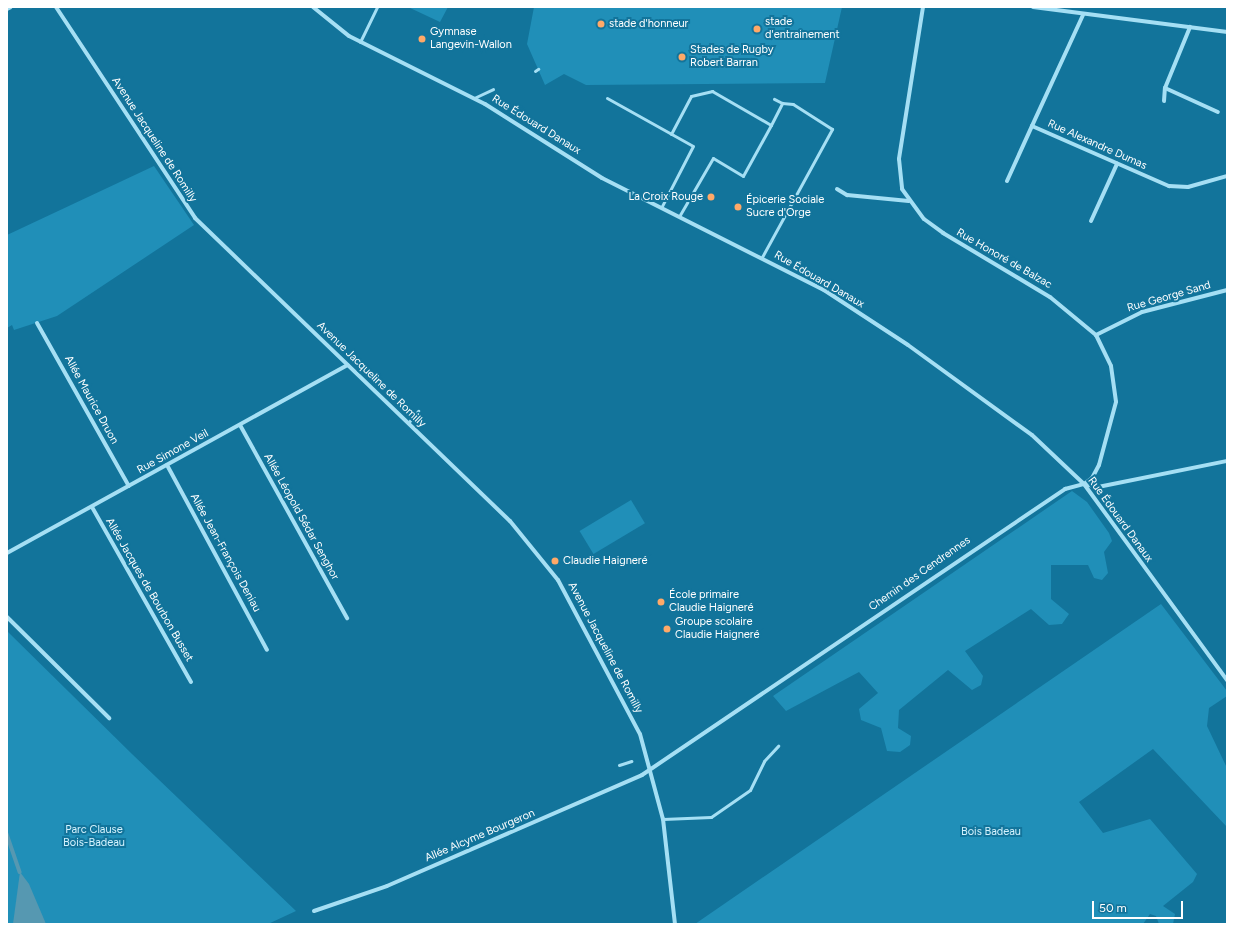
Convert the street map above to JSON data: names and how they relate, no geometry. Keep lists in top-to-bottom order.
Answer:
{
  "streets": {
    "street": [
      "Rue Édouard Danaux",
      "Avenue Jacqueline de Romilly",
      "Rue Alexandre Dumas",
      "Rue Honoré de Balzac",
      "Rue George Sand",
      "Allée Maurice Druon",
      "Rue Simone Veil",
      "Allée Léopold Sédar Senghor",
      "Allée Jean-François Deniau",
      "Chemin des Cendrennes",
      "Allée Jacques de Bourbon Busset",
      "Allée Alcyme Bourgeron"
    ]
  },
  "crossings": [
    ["Rue Édouard Danaux", "Rue Honoré de Balzac"],
    ["Rue Édouard Danaux", "Chemin des Cendrennes"],
    ["Avenue Jacqueline de Romilly", "Rue Simone Veil"],
    ["Avenue Jacqueline de Romilly", "Chemin des Cendrennes"],
    ["Avenue Jacqueline de Romilly", "Allée Alcyme Bourgeron"],
    ["Rue Honoré de Balzac", "Rue George Sand"],
    ["Rue Honoré de Balzac", "Chemin des Cendrennes"],
    ["Allée Maurice Druon", "Rue Simone Veil"],
    ["Rue Simone Veil", "Allée Léopold Sédar Senghor"],
    ["Rue Simone Veil", "Allée Jean-François Deniau"],
    ["Rue Simone Veil", "Allée Jacques de Bourbon Busset"],
    ["Chemin des Cendrennes", "Allée Alcyme Bourgeron"]
  ],
  "parks": ["Parc Clause Bois-Badeau", "Bois Badeau"],
  "places": [
    "stade d'honneur",
    "stade d'entrainement",
    "Gymnase Langevin-Wallon",
    "Stades de Rugby Robert Barran",
    "La Croix Rouge",
    "Épicerie Sociale Sucre d'Orge",
    "Claudie Haigneré",
    "École primaire Claudie Haigneré",
    "Groupe scolaire Claudie Haigneré"
  ],
  "scale_bar": "50 m"
}
